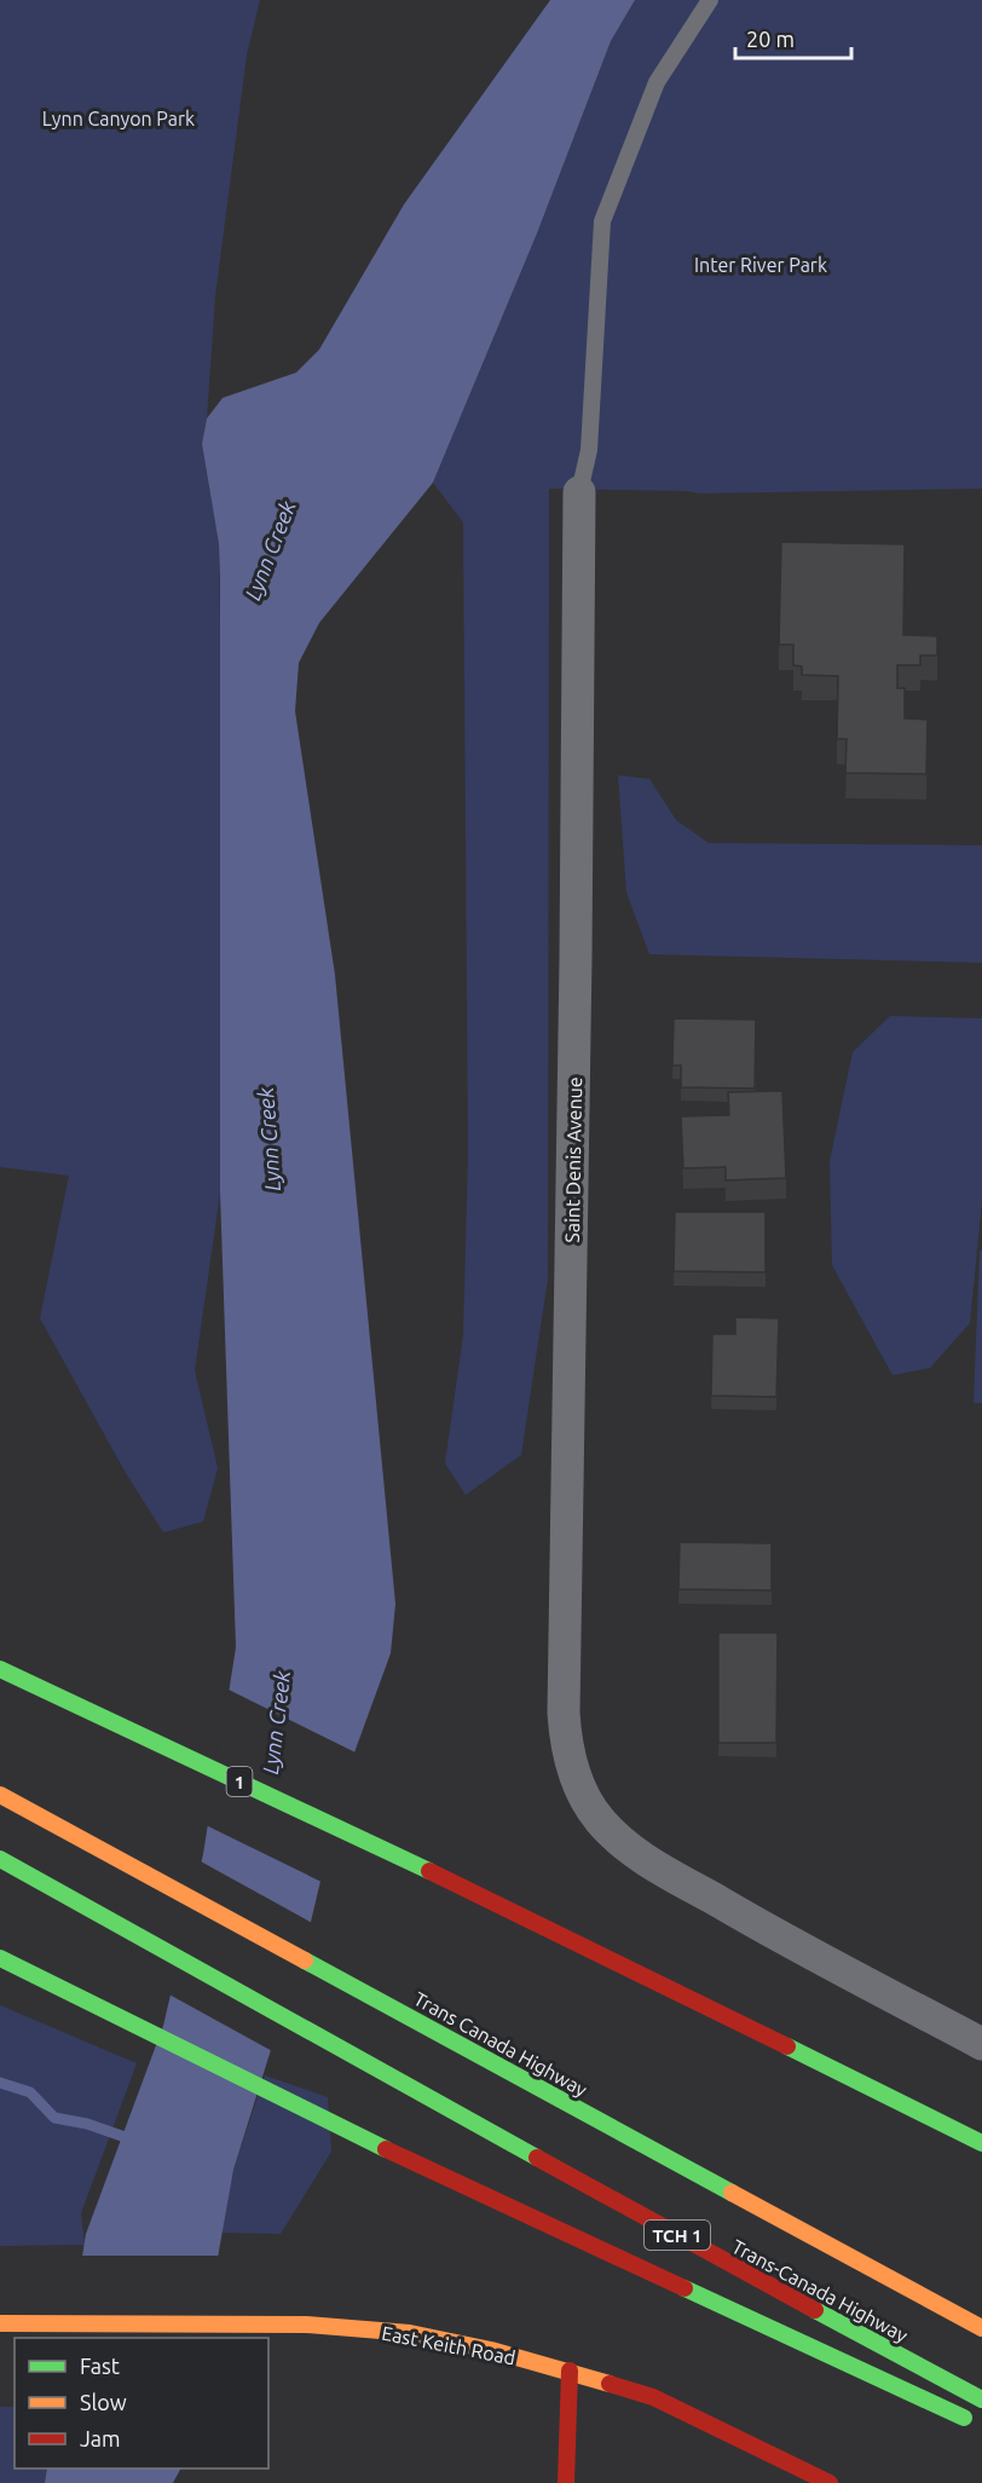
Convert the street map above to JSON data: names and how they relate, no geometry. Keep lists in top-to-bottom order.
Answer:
{
  "streets": {
    "main road": [
      "1",
      "Trans Canada Highway",
      "TCH 1",
      "Trans-Canada Highway",
      "East Keith Road"
    ],
    "street": ["Saint Denis Avenue"]
  },
  "water": ["Lynn Creek"],
  "parks": ["Lynn Canyon Park", "Inter River Park"],
  "legend": ["Fast", "Slow", "Jam"],
  "scale_bar": "20 m"
}
